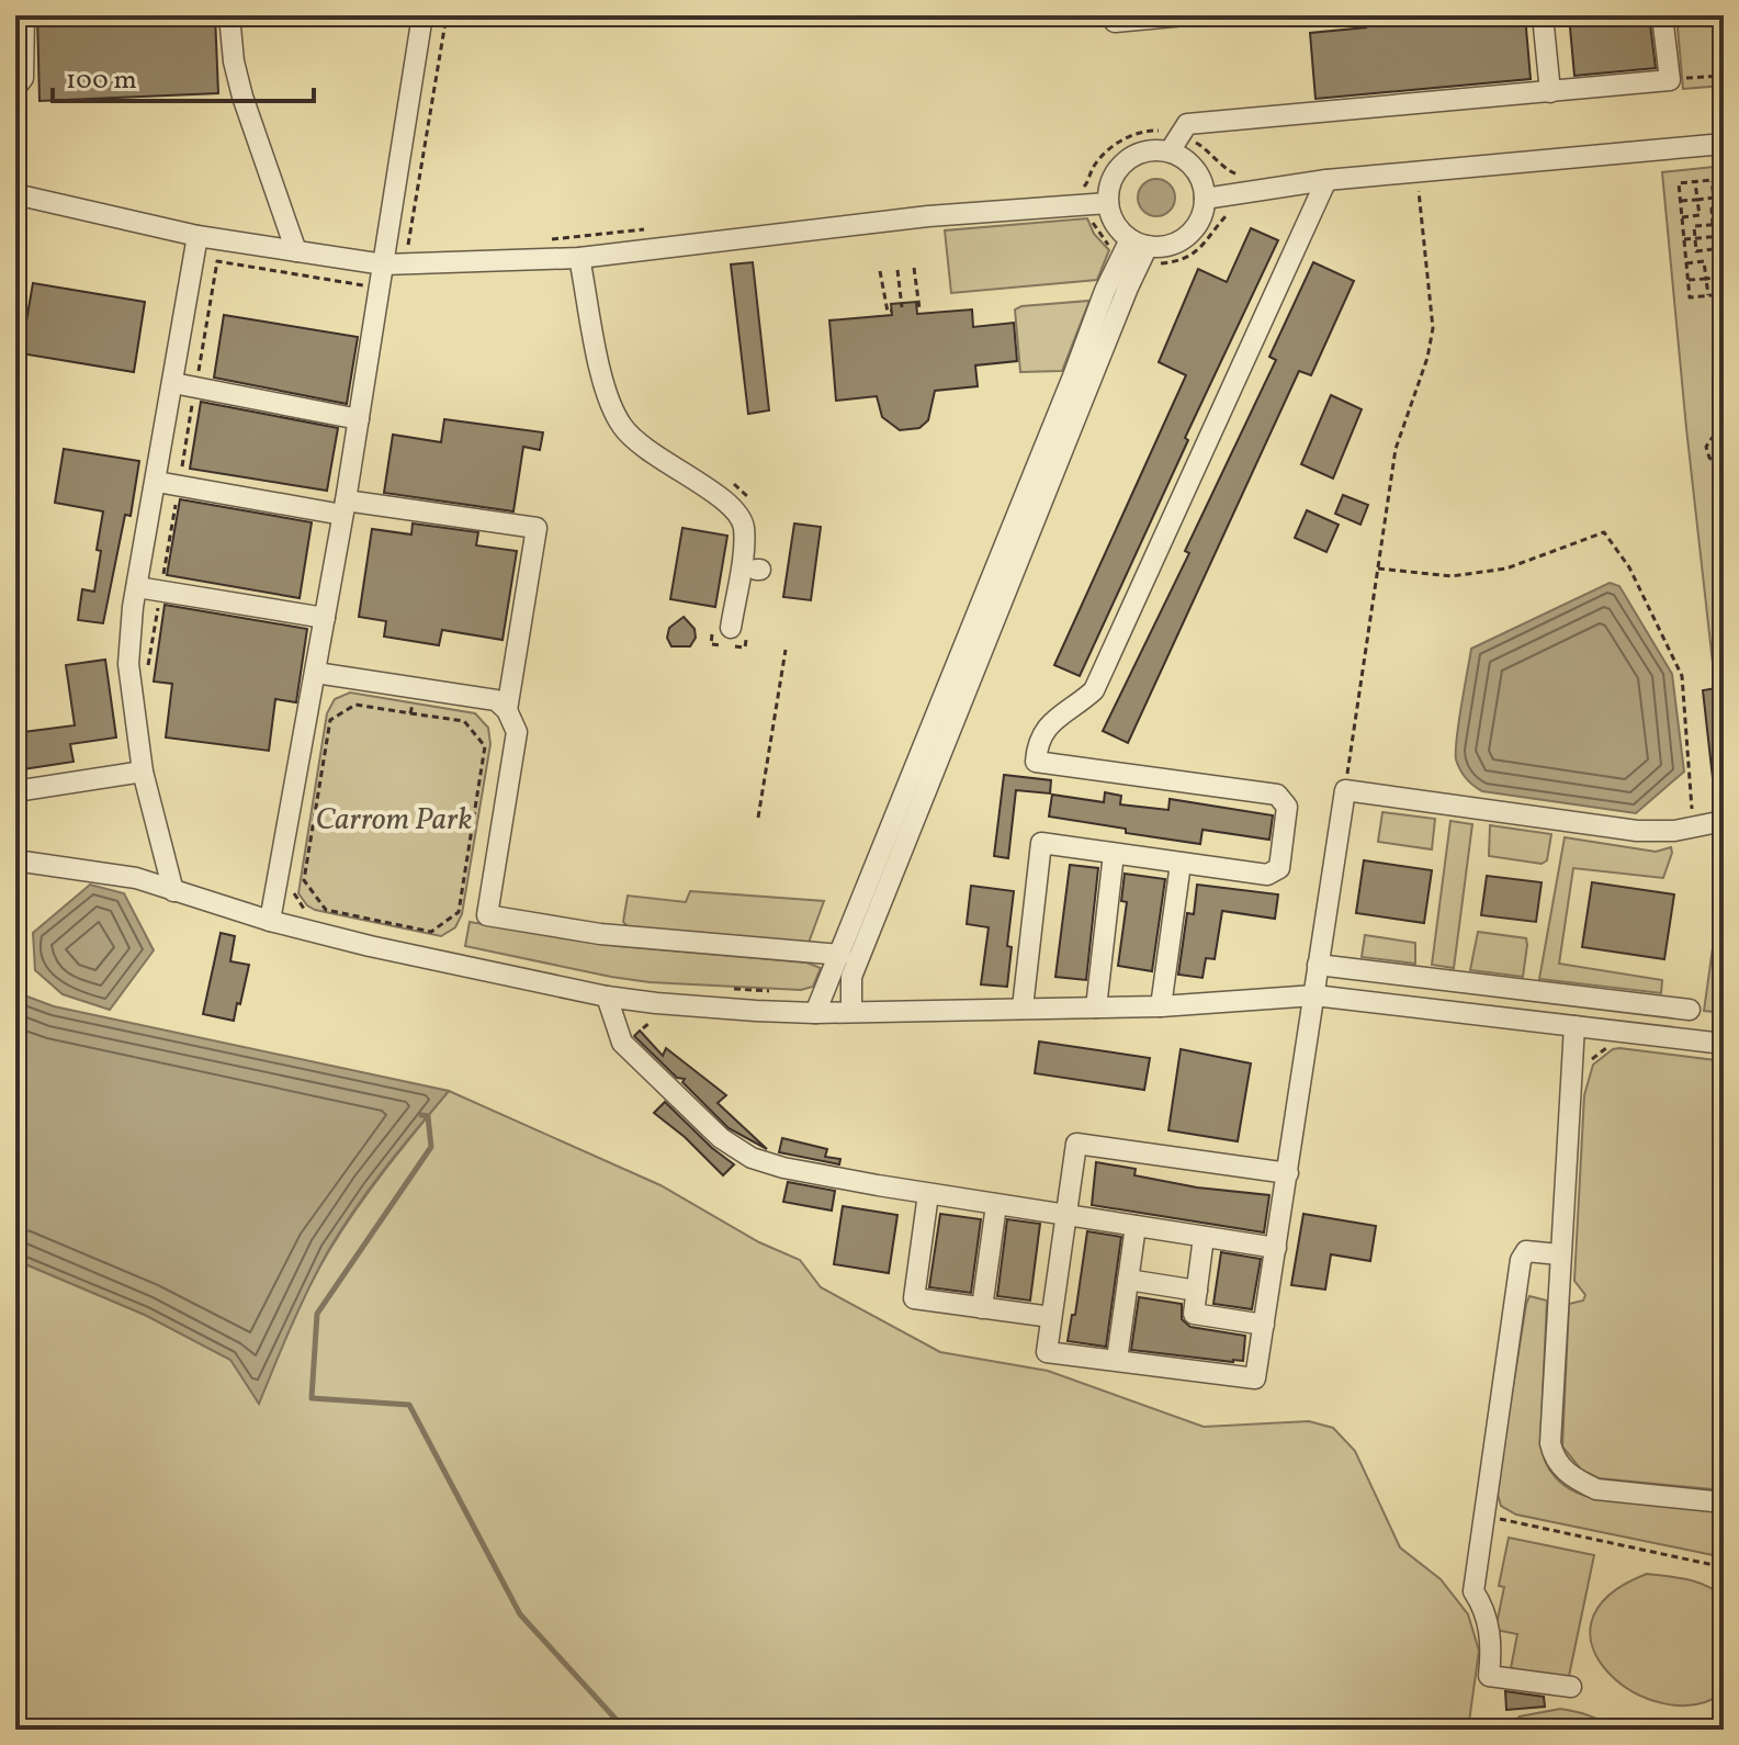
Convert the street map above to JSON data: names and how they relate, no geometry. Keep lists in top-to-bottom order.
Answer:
{
  "parks": ["Carrom Park"],
  "scale_bar": "100 m"
}
